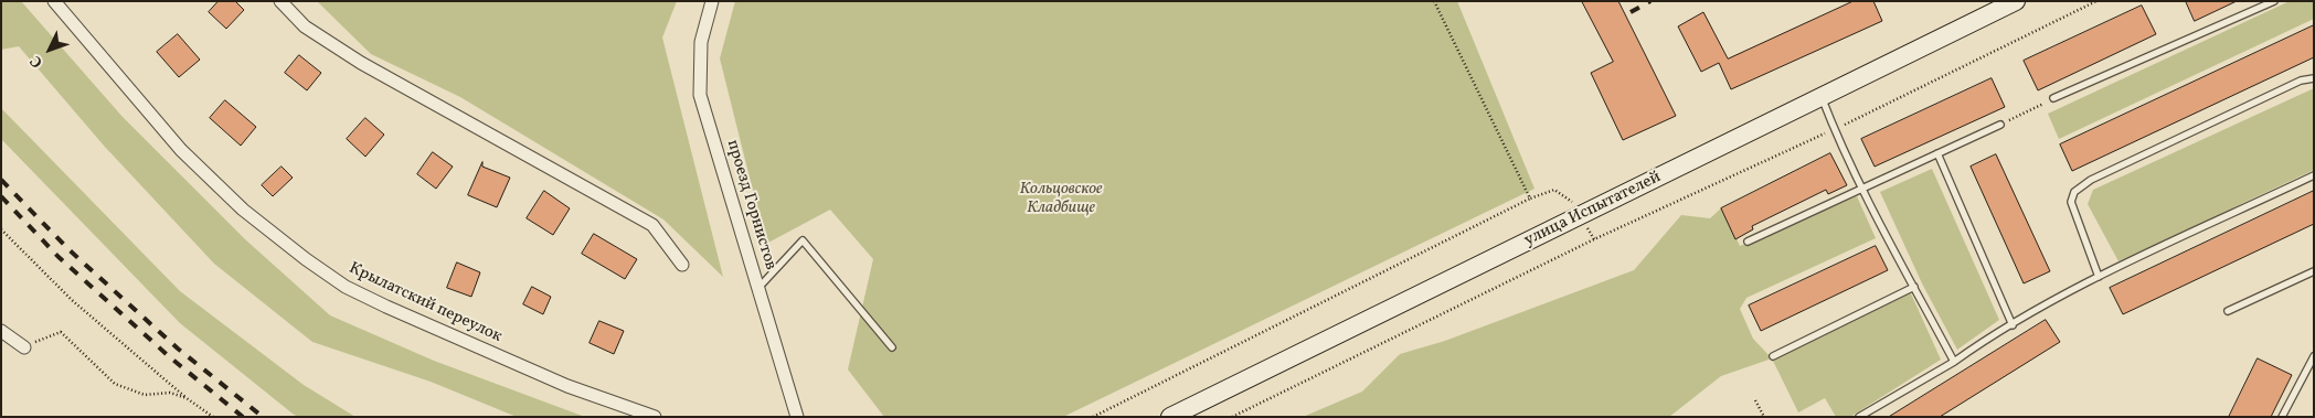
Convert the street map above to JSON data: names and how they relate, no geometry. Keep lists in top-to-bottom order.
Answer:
{
  "streets": {
    "main road": ["улица Испытателей"],
    "street": ["проезд Горнистов", "Крылатский переулок"]
  },
  "parks": ["Кольцовское Кладбище"],
  "north": "bottom left"
}
